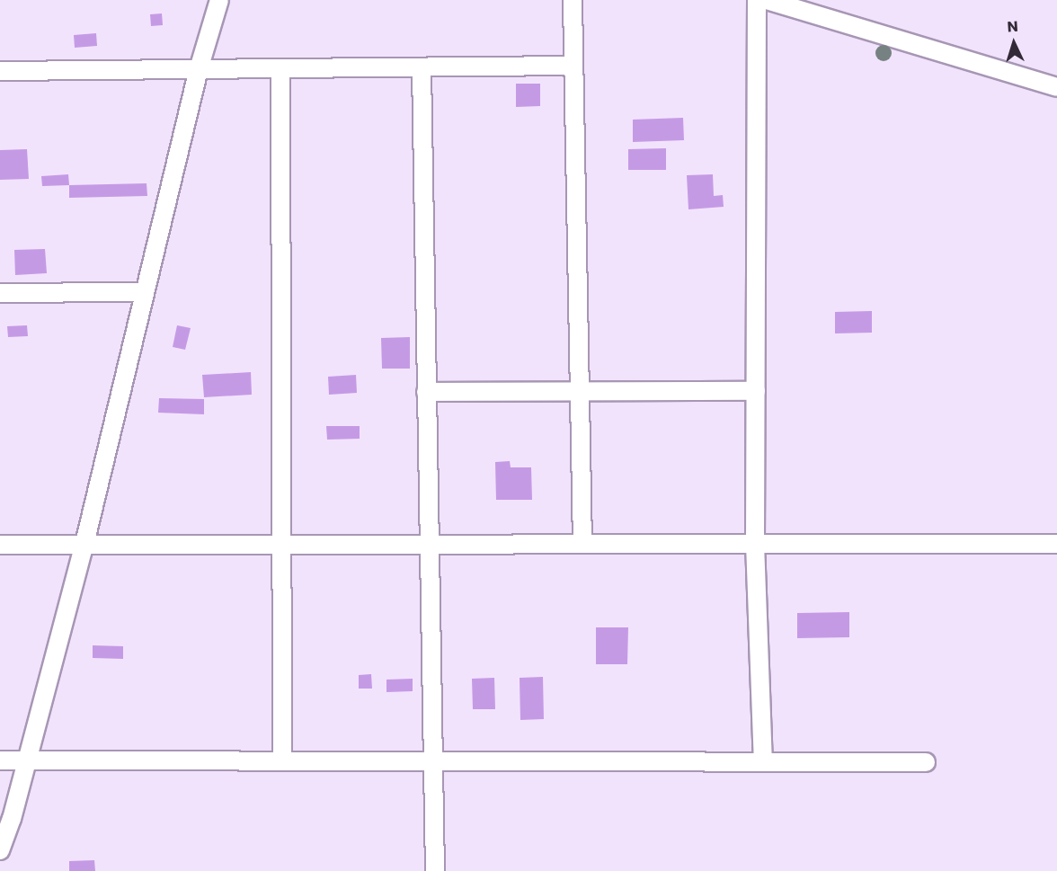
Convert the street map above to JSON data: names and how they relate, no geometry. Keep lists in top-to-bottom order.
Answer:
{
  "north": "top"
}
